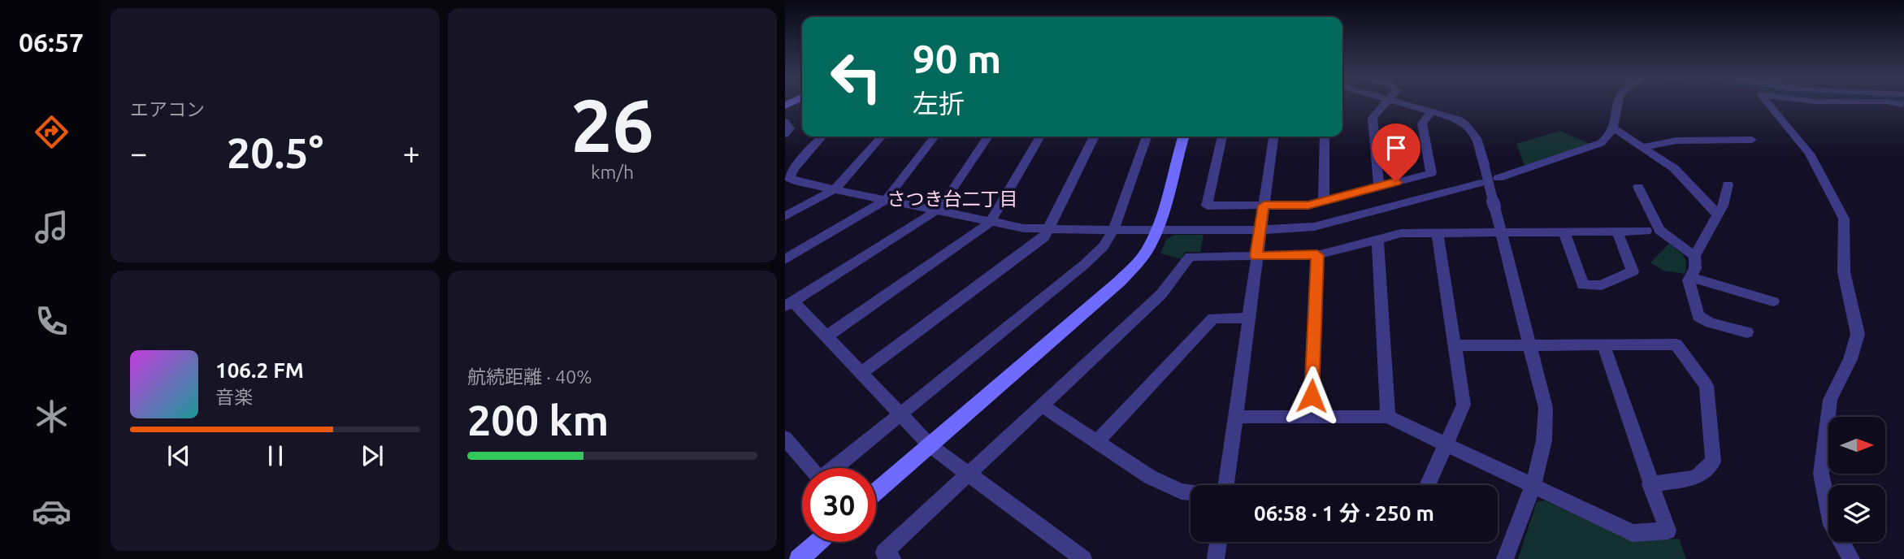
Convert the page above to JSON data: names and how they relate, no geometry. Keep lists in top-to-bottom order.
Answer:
{
  "districts": ["さつき台二丁目"],
  "north": "right",
  "page": {
    "tabs": "06:57",
    "tile": [
      "エアコン",
      ["26", "km/h"],
      ["航続距離 · 40%", "200 km"]
    ],
    "turn": ["90 m", "左折"],
    "heat": ["−", "20.5°", "+"],
    "song": ["106.2 FM", "音楽"],
    "limit": "30",
    "trip": "06:58 · 1 分 · 250 m"
  }
}
